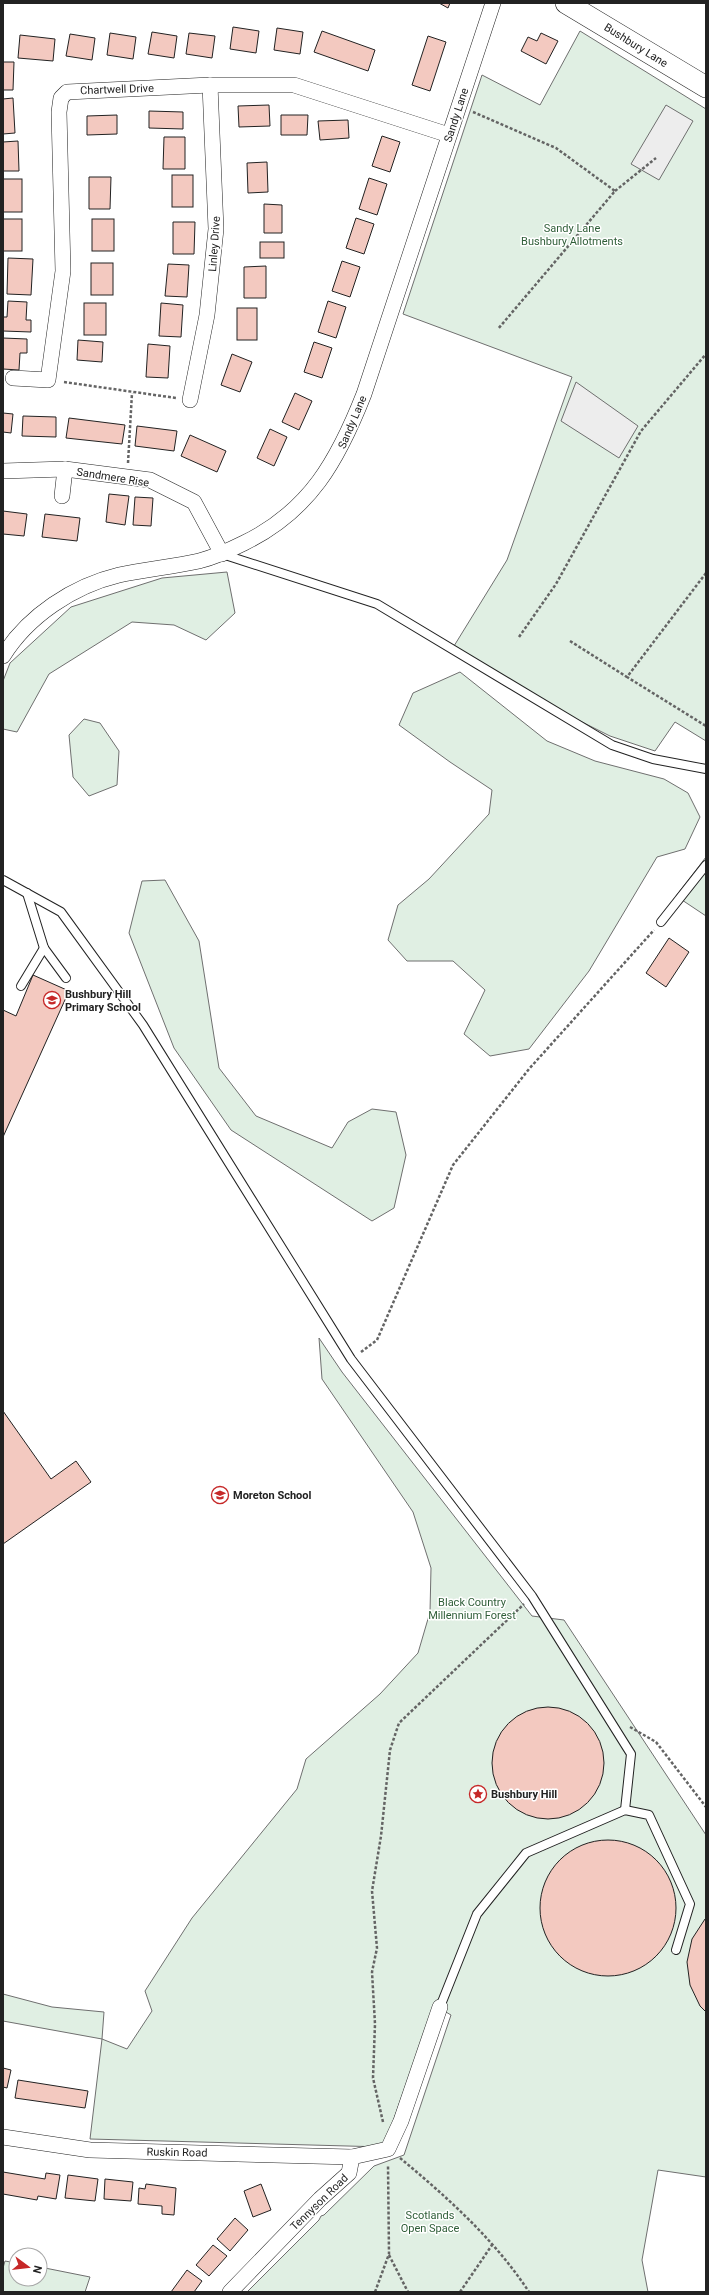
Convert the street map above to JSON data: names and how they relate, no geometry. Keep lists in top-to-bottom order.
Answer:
{
  "streets": {
    "street": [
      "Bushbury Lane",
      "Chartwell Drive",
      "Sandy Lane",
      "Linley Drive",
      "Sandmere Rise",
      "Ruskin Road",
      "Tennyson Road"
    ]
  },
  "crossings": [
    ["Chartwell Drive", "Sandy Lane"],
    ["Chartwell Drive", "Linley Drive"],
    ["Sandy Lane", "Sandmere Rise"],
    ["Ruskin Road", "Tennyson Road"]
  ],
  "parks": ["Sandy Lane Bushbury Allotments", "Black Country Millennium Forest", "Scotlands Open Space"],
  "places": {
    "school or university": ["Bushbury Hill Primary School", "Moreton School"],
    "place": ["Bushbury Hill"]
  },
  "north": "right"
}
